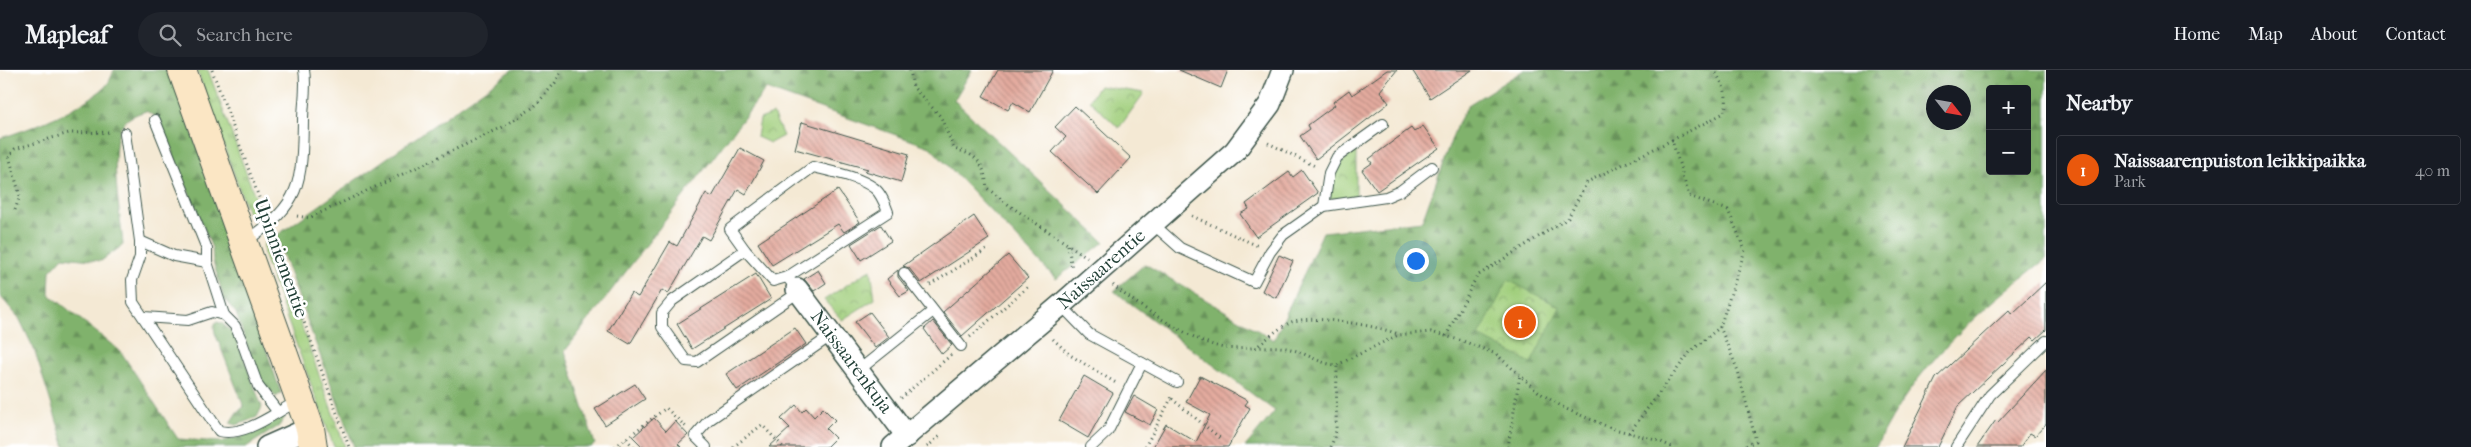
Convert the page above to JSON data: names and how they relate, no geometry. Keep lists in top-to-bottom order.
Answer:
{
  "streets": {
    "main road": ["Upinniementie"],
    "street": ["Naissaarentie", "Naissaarenkuja"]
  },
  "crossings": [
    ["Naissaarentie", "Naissaarenkuja"]
  ],
  "north": "bottom right",
  "page": {
    "header": "Mapleaf",
    "search": "Search here",
    "nav": [
      "Home",
      "Map",
      "About",
      "Contact"
    ],
    "heading": "Nearby",
    "map_buttons": ["+", "−"],
    "list": [
      {
        "mark": "1",
        "name": "Naissaarenpuiston leikkipaikka",
        "note": "Park",
        "value": "40 m"
      }
    ],
    "pins": "1"
  }
}
